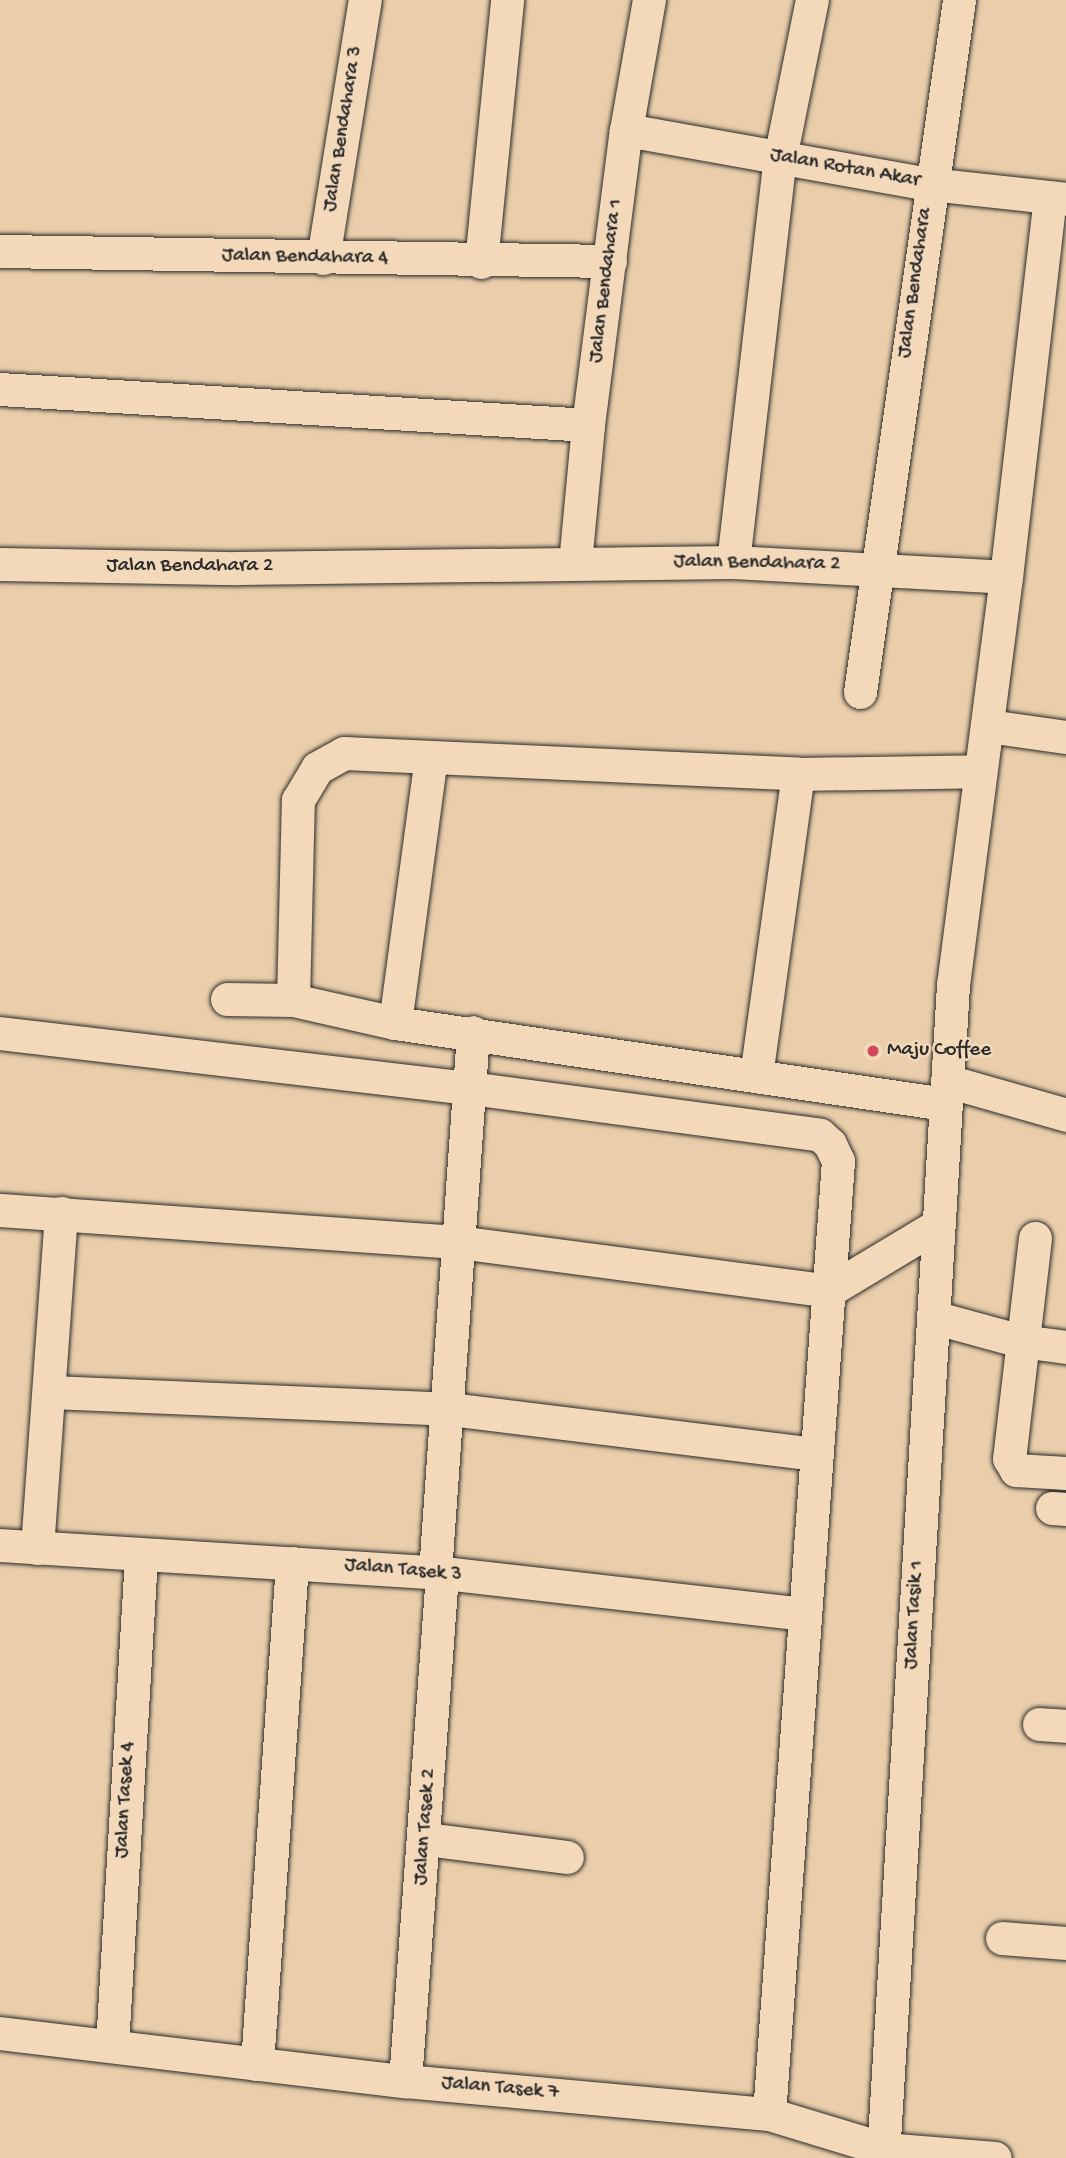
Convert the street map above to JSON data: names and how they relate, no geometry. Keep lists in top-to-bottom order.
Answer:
{
  "streets": {
    "street": [
      "Jalan Bendahara 3",
      "Jalan Rotan Akar",
      "Jalan Bendahara 4",
      "Jalan Bendahara 1",
      "Jalan Bendahara",
      "Jalan Bendahara 2",
      "Jalan Tasek 3",
      "Jalan Tasik 1",
      "Jalan Tasek 4",
      "Jalan Tasek 2",
      "Jalan Tasek 7"
    ]
  },
  "crossings": [
    ["Jalan Bendahara 3", "Jalan Bendahara 4"],
    ["Jalan Rotan Akar", "Jalan Bendahara 1"],
    ["Jalan Rotan Akar", "Jalan Bendahara"],
    ["Jalan Bendahara 4", "Jalan Bendahara 1"],
    ["Jalan Bendahara 1", "Jalan Bendahara 2"],
    ["Jalan Bendahara", "Jalan Bendahara 2"],
    ["Jalan Tasek 3", "Jalan Tasek 4"],
    ["Jalan Tasek 3", "Jalan Tasek 2"],
    ["Jalan Tasik 1", "Jalan Tasek 7"],
    ["Jalan Tasek 4", "Jalan Tasek 7"],
    ["Jalan Tasek 2", "Jalan Tasek 7"]
  ],
  "places": ["Maju Coffee"]
}
